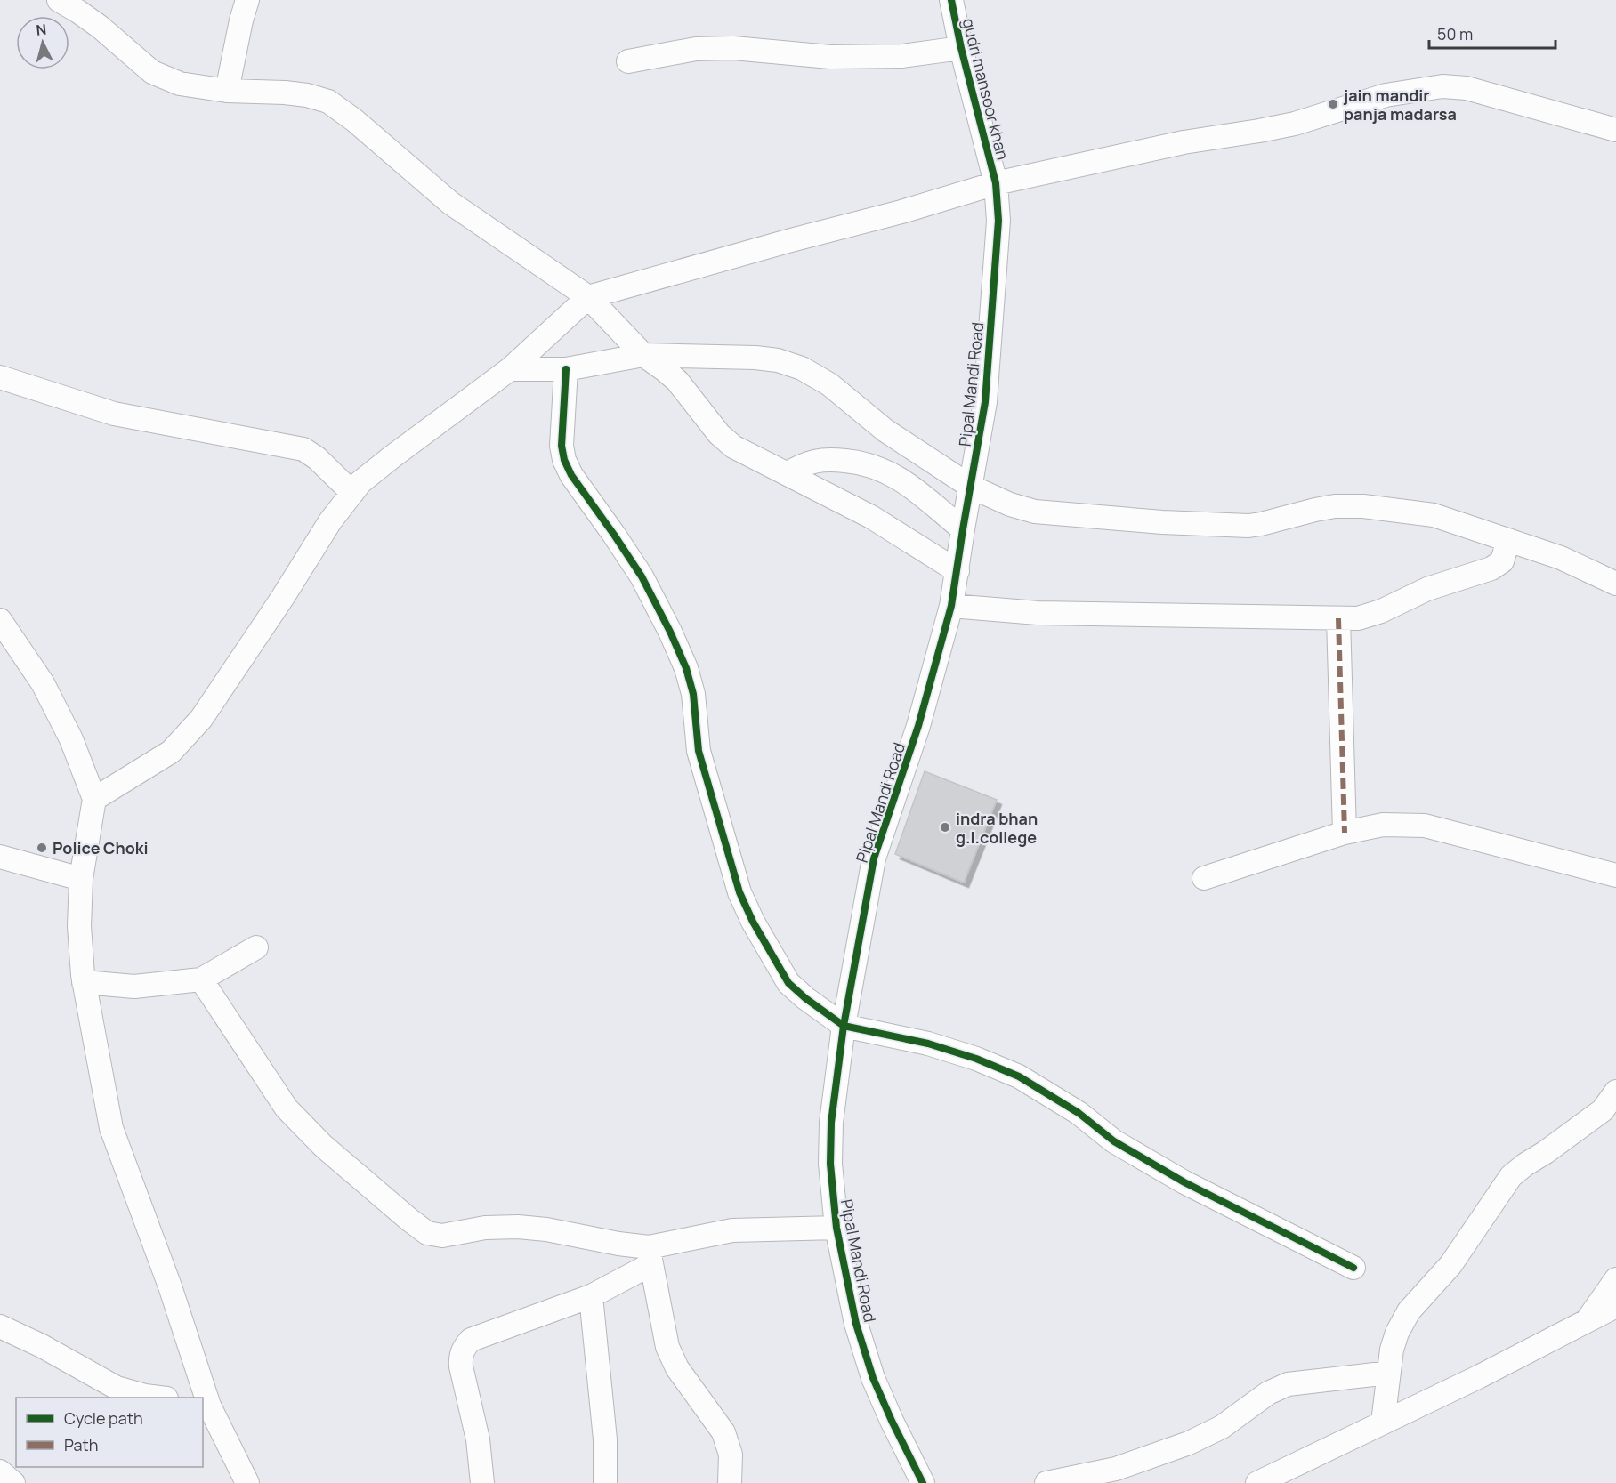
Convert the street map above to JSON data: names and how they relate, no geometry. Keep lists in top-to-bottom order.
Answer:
{
  "streets": {
    "street": ["gudri mansoor khan", "Pipal Mandi Road"]
  },
  "crossings": [
    ["gudri mansoor khan", "Pipal Mandi Road"]
  ],
  "places": ["jain mandir panja madarsa", "indra bhan g.i.college", "Police Choki"],
  "legend": ["Cycle path", "Path"],
  "scale_bar": "50 m",
  "north": "top"
}
